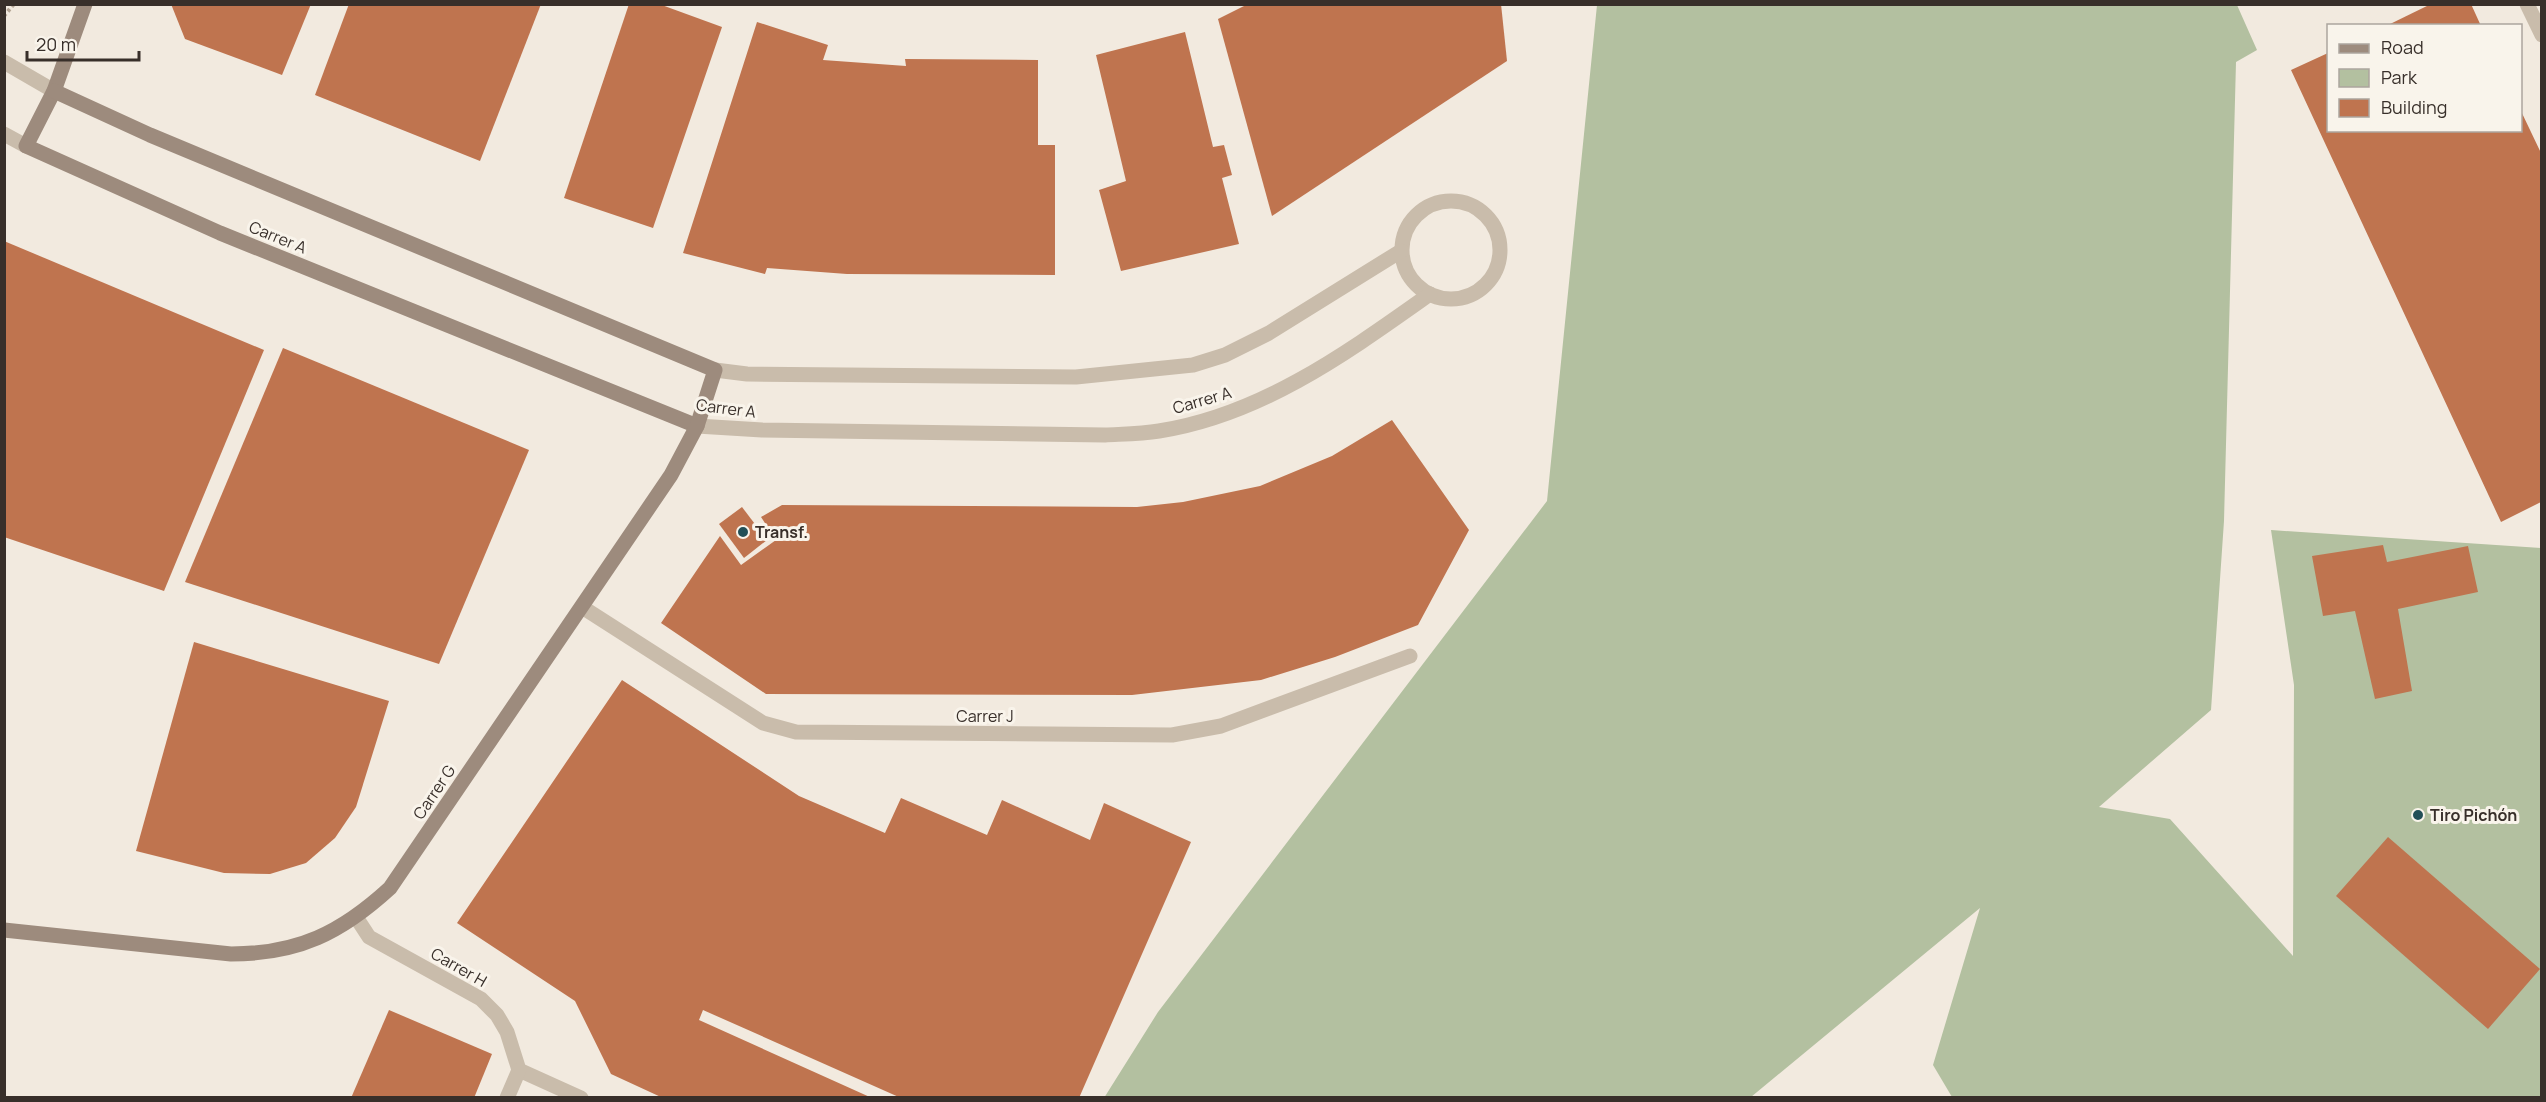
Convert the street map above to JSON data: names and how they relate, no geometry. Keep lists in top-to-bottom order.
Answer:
{
  "streets": {
    "street": [
      "Carrer A",
      "Carrer J",
      "Carrer G",
      "Carrer H"
    ]
  },
  "crossings": [
    ["Carrer A", "Carrer G"],
    ["Carrer J", "Carrer G"],
    ["Carrer G", "Carrer H"]
  ],
  "places": ["Transf.", "Tiro Pichón"],
  "legend": ["Road", "Park", "Building"],
  "scale_bar": "20 m"
}
